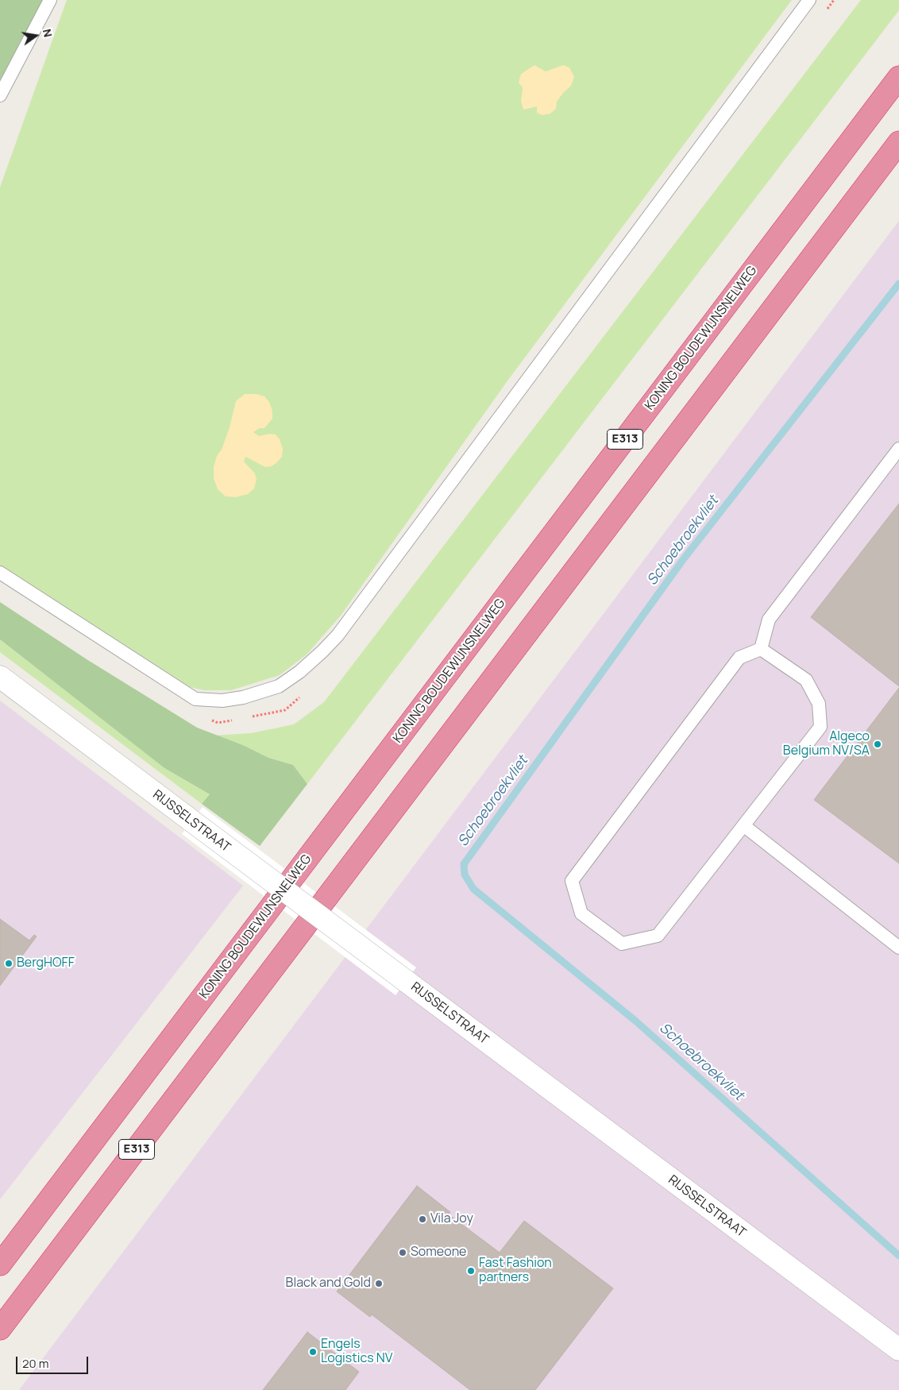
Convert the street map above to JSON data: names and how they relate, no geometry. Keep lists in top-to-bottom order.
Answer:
{
  "streets": {
    "highway": ["KONING BOUDEWIJNSNELWEG", "E313"],
    "street": ["RIJSSELSTRAAT"]
  },
  "water": ["Schoebroekvliet"],
  "places": [
    "Algeco Belgium NV/SA",
    "BergHOFF",
    "Vila Joy",
    "Someone",
    "Fast Fashion partners",
    "Black and Gold",
    "Engels Logistics NV"
  ],
  "scale_bar": "20 m",
  "north": "right"
}
